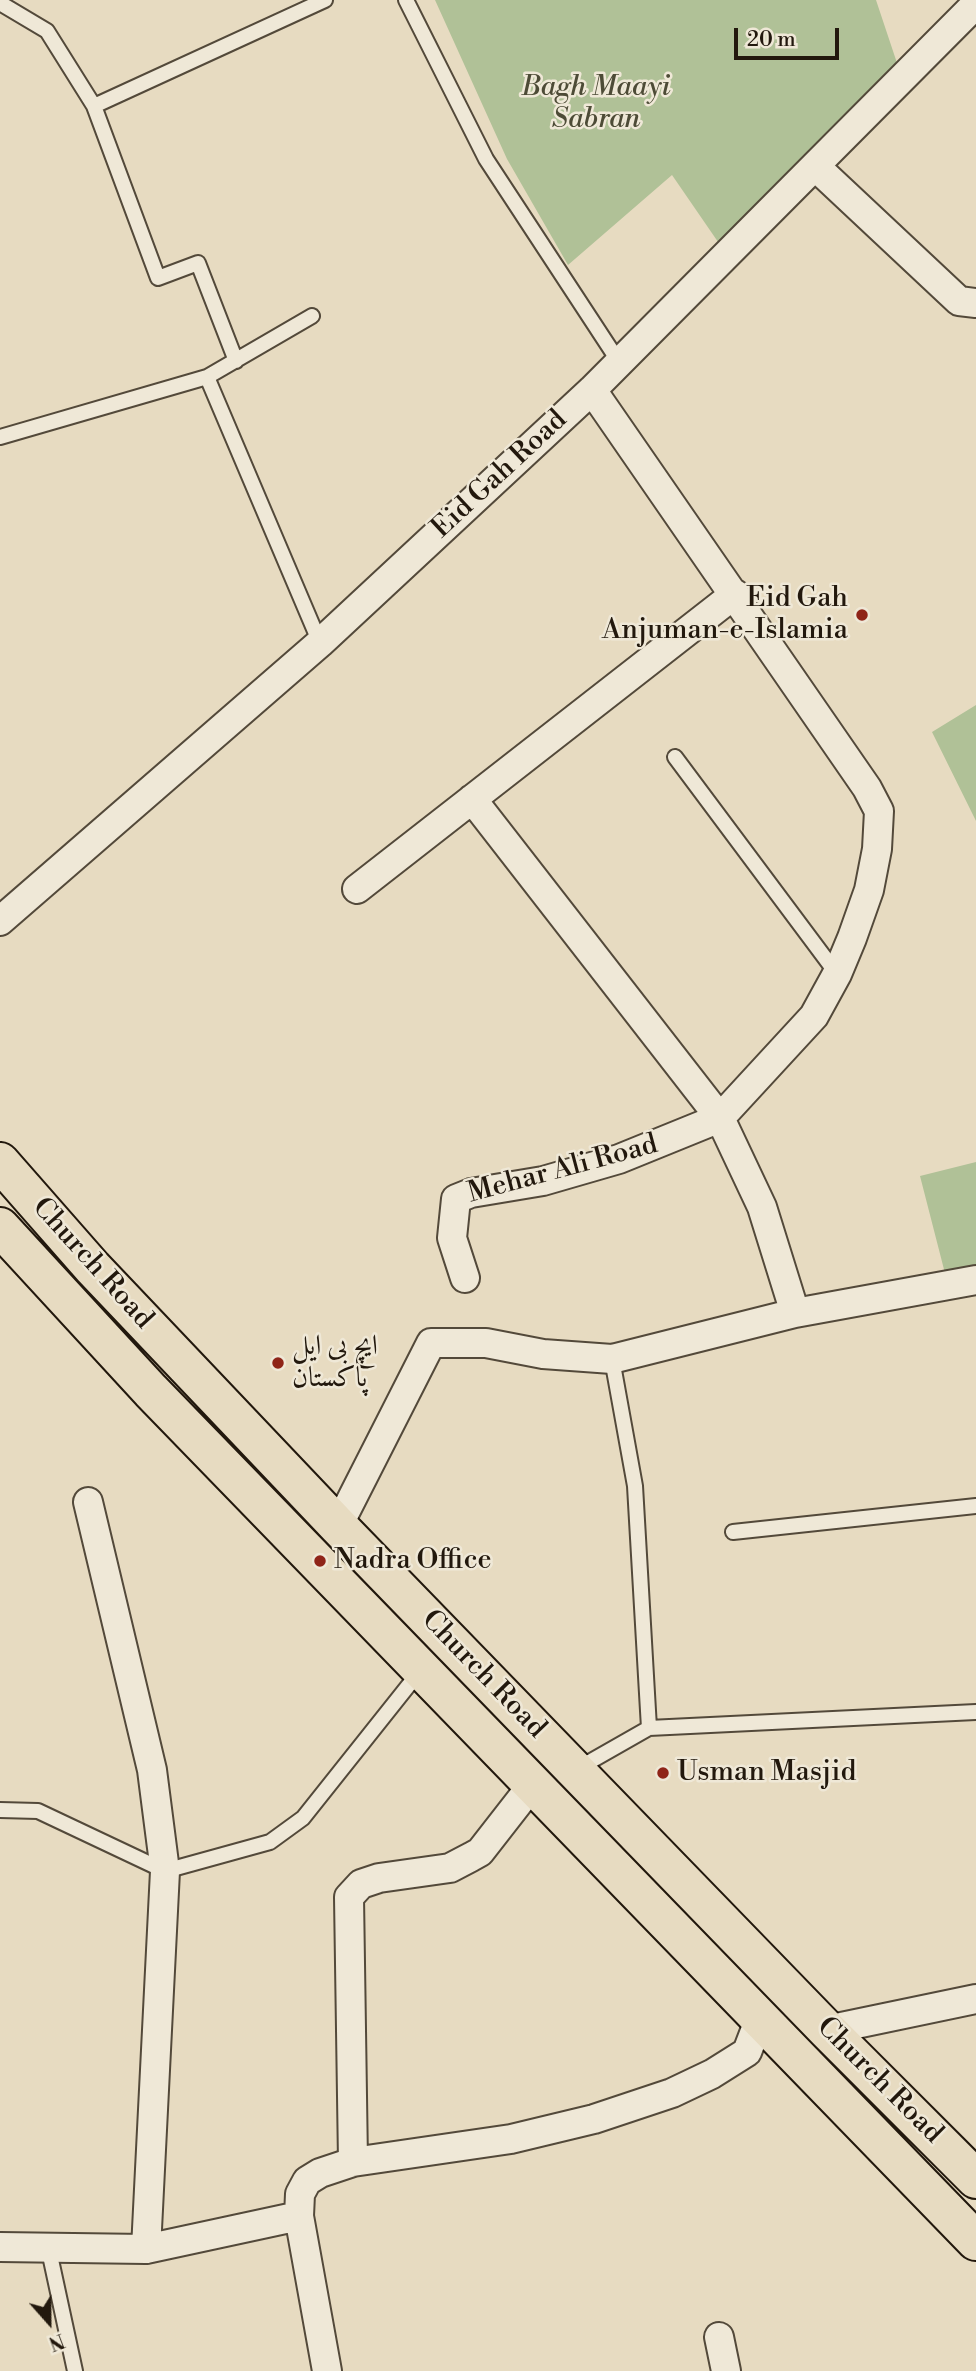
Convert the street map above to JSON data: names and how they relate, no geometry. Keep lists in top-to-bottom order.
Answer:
{
  "streets": {
    "main road": ["Church Road"],
    "street": ["Eid Gah Road", "Mehar Ali Road"]
  },
  "crossings": [
    ["Eid Gah Road", "Mehar Ali Road"]
  ],
  "parks": ["Bagh Maayi Sabran"],
  "places": [
    "Eid Gah Anjuman-e-Islamia",
    "ایچ بی ایل پاکستان",
    "Nadra Office",
    "Usman Masjid"
  ],
  "scale_bar": "20 m",
  "north": "bottom"
}
